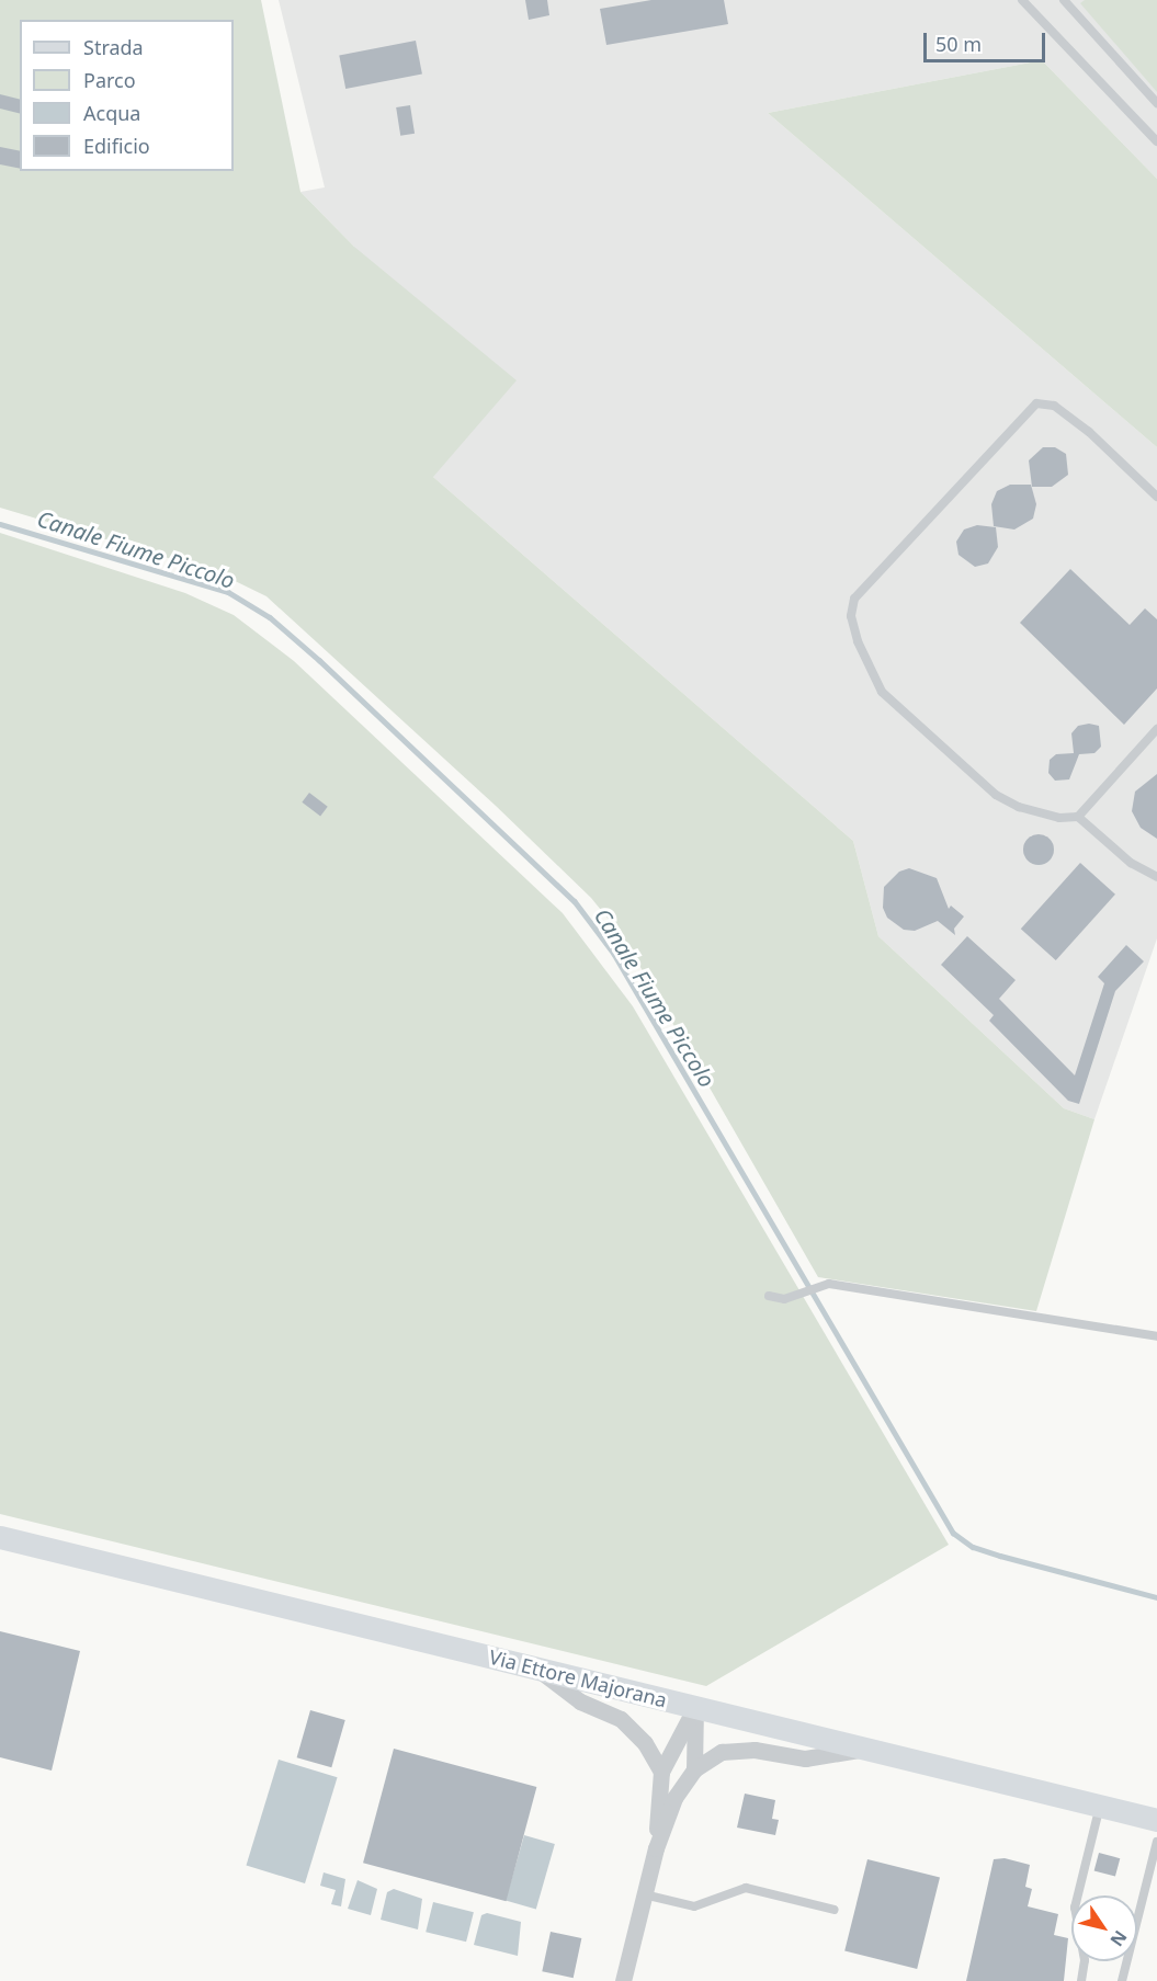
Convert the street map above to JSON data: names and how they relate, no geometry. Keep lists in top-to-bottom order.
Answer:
{
  "streets": {
    "main road": ["Via Ettore Majorana"]
  },
  "water": ["Canale Fiume Piccolo"],
  "legend": [
    "Strada",
    "Parco",
    "Acqua",
    "Edificio"
  ],
  "scale_bar": "50 m",
  "north": "bottom right"
}
